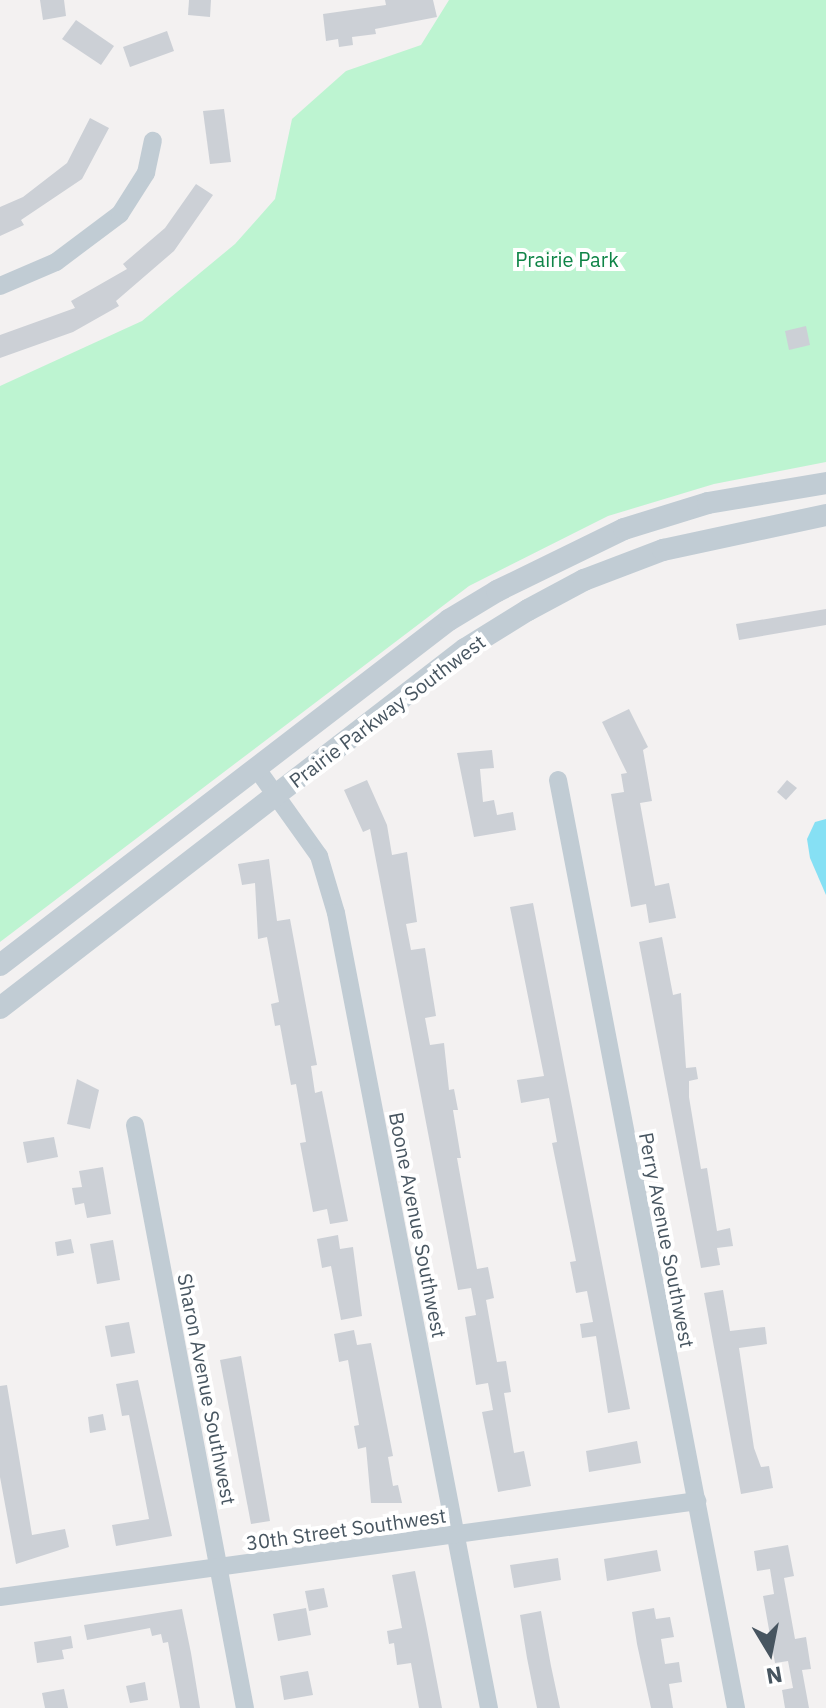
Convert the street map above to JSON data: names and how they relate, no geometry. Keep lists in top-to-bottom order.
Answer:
{
  "streets": {
    "street": [
      "Prairie Parkway Southwest",
      "Boone Avenue Southwest",
      "Perry Avenue Southwest",
      "Sharon Avenue Southwest",
      "30th Street Southwest"
    ]
  },
  "crossings": [
    ["Prairie Parkway Southwest", "Boone Avenue Southwest"],
    ["Boone Avenue Southwest", "30th Street Southwest"],
    ["Perry Avenue Southwest", "30th Street Southwest"],
    ["Sharon Avenue Southwest", "30th Street Southwest"]
  ],
  "parks": ["Prairie Park"],
  "north": "bottom"
}
